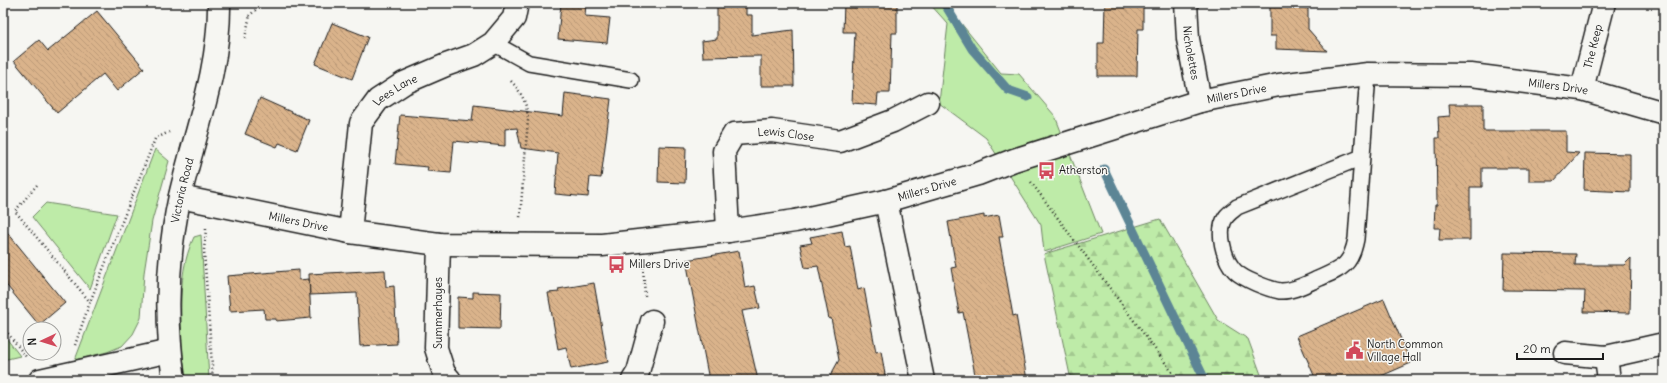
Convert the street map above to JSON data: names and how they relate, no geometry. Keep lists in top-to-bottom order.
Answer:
{
  "streets": {
    "street": [
      "The Keep",
      "Nicholettes",
      "Millers Drive",
      "Lees Lane",
      "Lewis Close",
      "Victoria Road",
      "Summerhayes"
    ]
  },
  "crossings": [
    ["The Keep", "Millers Drive"],
    ["Nicholettes", "Millers Drive"],
    ["Millers Drive", "Lees Lane"],
    ["Millers Drive", "Lewis Close"],
    ["Millers Drive", "Victoria Road"],
    ["Millers Drive", "Summerhayes"]
  ],
  "places": {
    "bus stop": ["Atherston", "Millers Drive"],
    "public building": ["North Common Village Hall"]
  },
  "scale_bar": "20 m",
  "north": "left"
}
